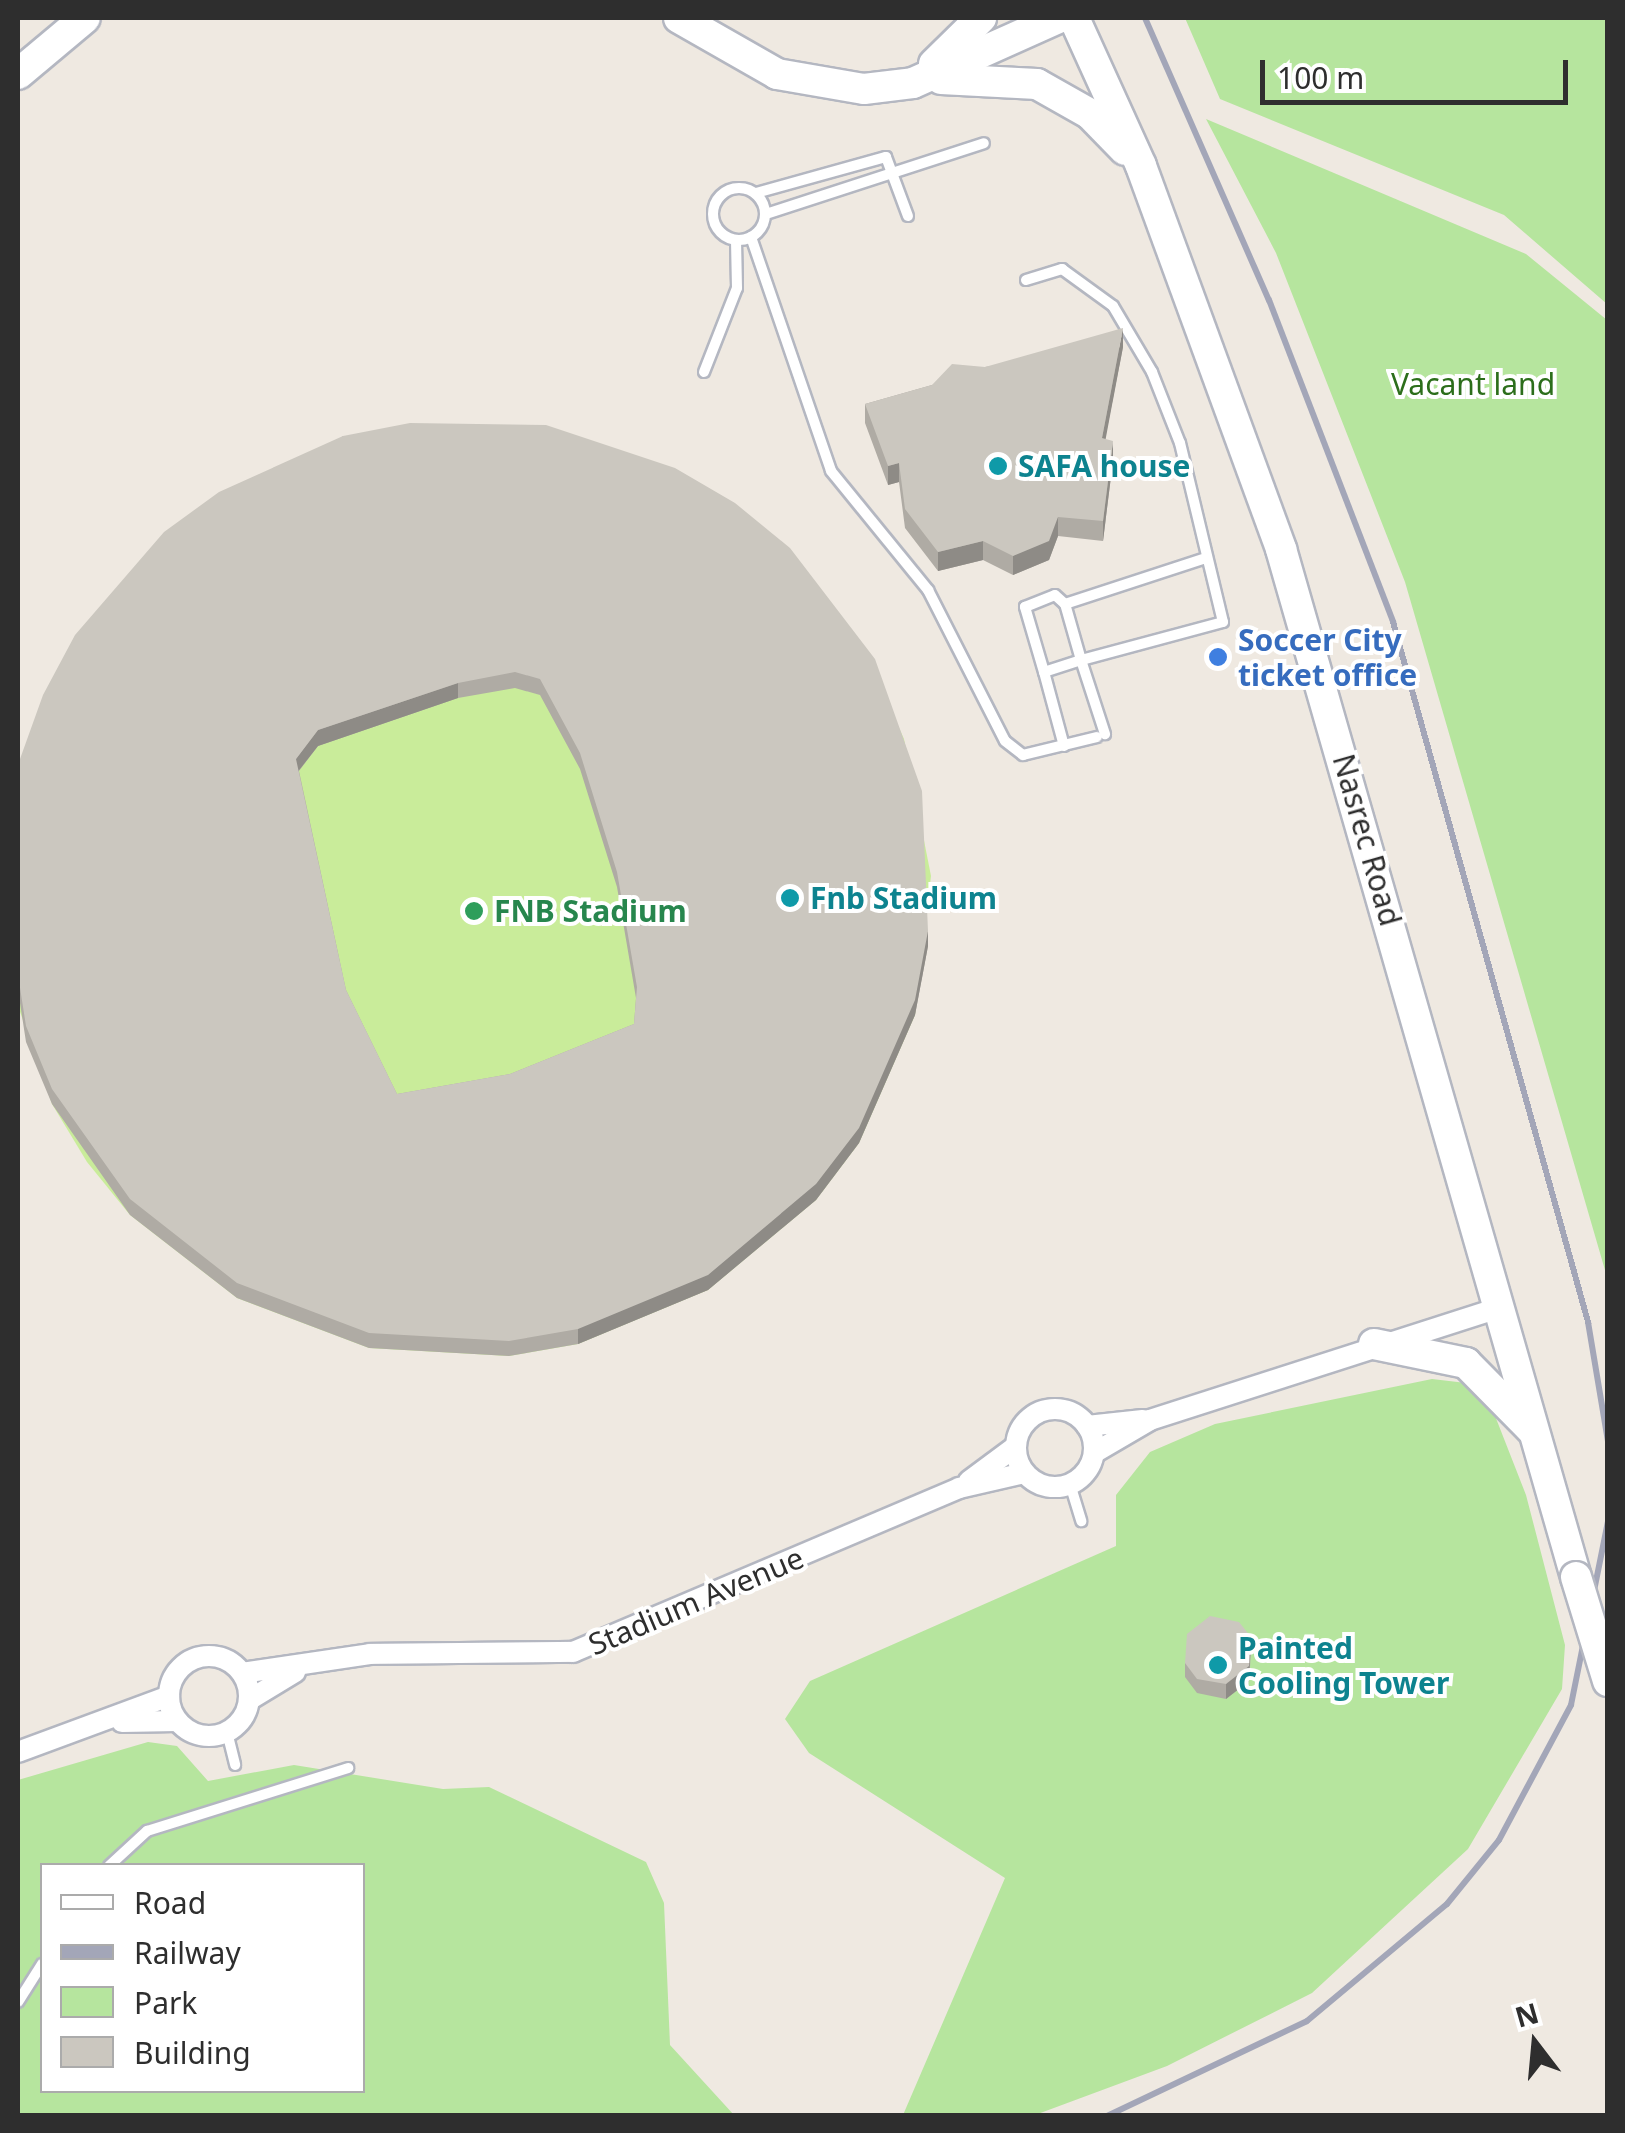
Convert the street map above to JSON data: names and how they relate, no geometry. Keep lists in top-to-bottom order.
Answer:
{
  "streets": {
    "main road": ["Nasrec Road"],
    "street": ["Stadium Avenue"]
  },
  "parks": ["Vacant land"],
  "places": [
    "SAFA house",
    "Soccer City ticket office",
    "Fnb Stadium",
    "FNB Stadium",
    "Painted Cooling Tower"
  ],
  "legend": [
    "Road",
    "Railway",
    "Park",
    "Building"
  ],
  "scale_bar": "100 m",
  "north": "top"
}
